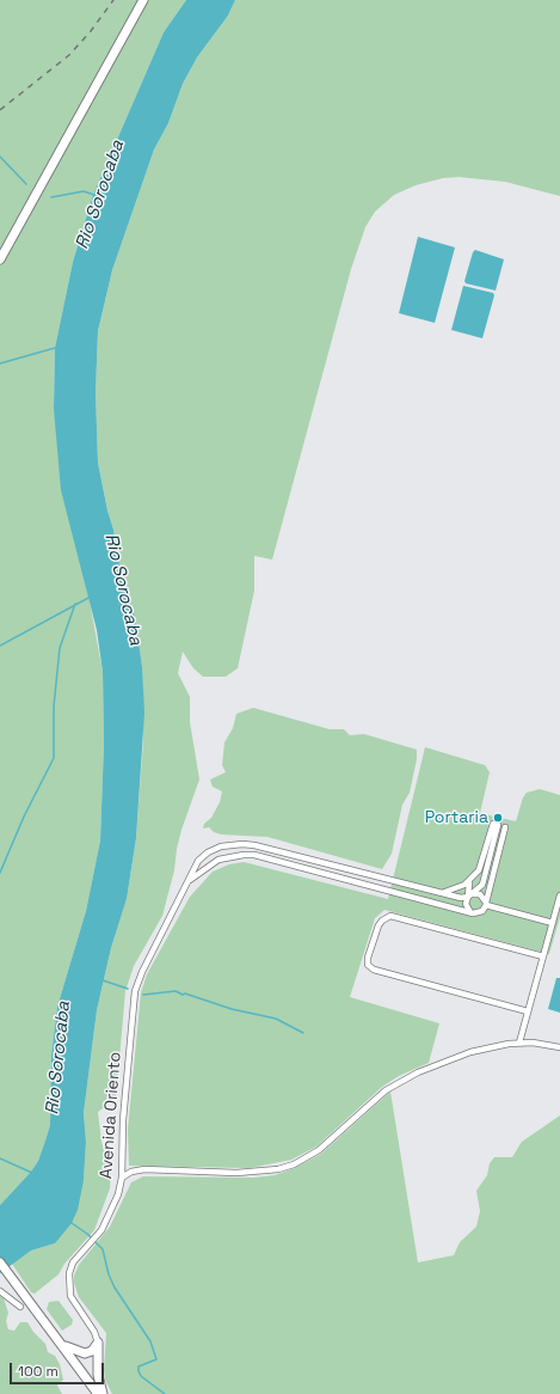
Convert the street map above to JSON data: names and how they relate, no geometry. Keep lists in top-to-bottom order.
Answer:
{
  "streets": {
    "street": ["Avenida Oriento"]
  },
  "water": ["Rio Sorocaba"],
  "places": ["Portaria"],
  "scale_bar": "100 m"
}
